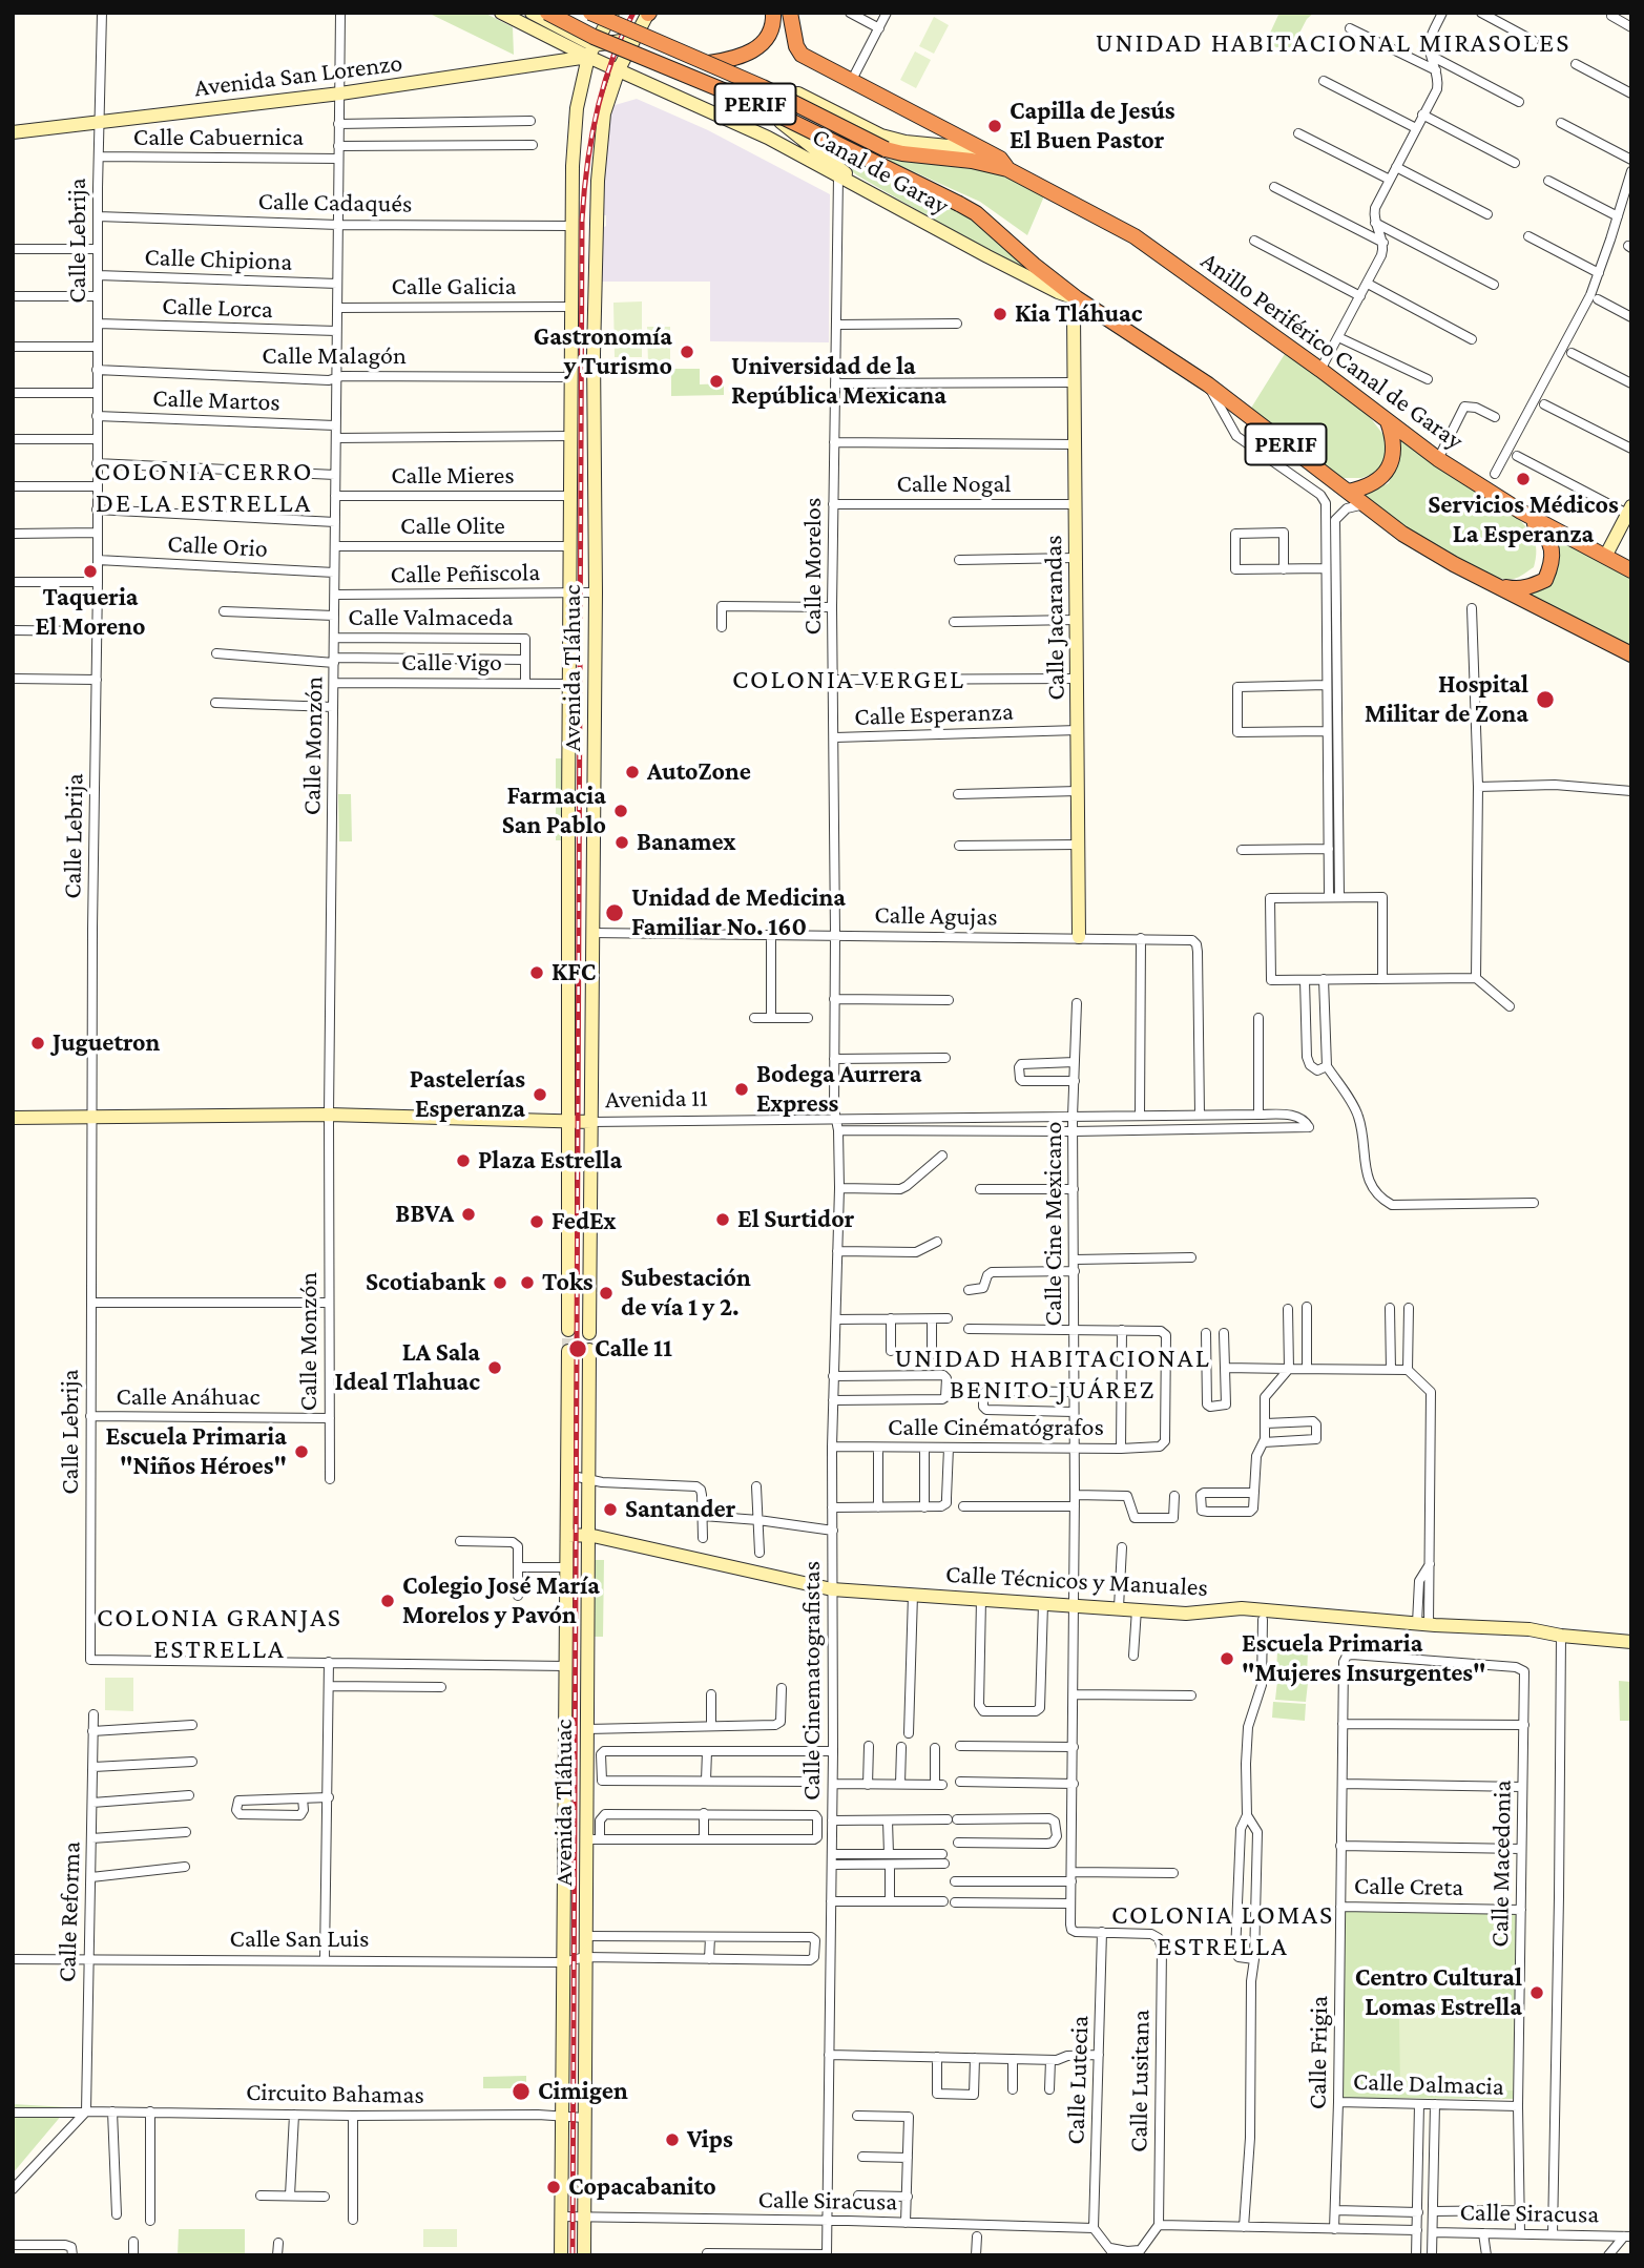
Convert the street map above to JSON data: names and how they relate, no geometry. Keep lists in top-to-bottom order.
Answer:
{
  "streets": {
    "highway": ["PERIF", "Canal de Garay", "Anillo Periférico Canal de Garay"],
    "main road": [
      "Avenida San Lorenzo",
      "Calle Jacarandas",
      "Avenida Tláhuac",
      "Avenida 11",
      "Calle Técnicos y Manuales"
    ],
    "street": [
      "Calle Cabuernica",
      "Calle Cadaqués",
      "Calle Lebrija",
      "Calle Chipiona",
      "Calle Galicia",
      "Calle Lorca",
      "Calle Malagón",
      "Calle Martos",
      "Calle Mieres",
      "Calle Nogal",
      "Calle Olite",
      "Calle Orio",
      "Calle Morelos",
      "Calle Peñiscola",
      "Calle Valmaceda",
      "Calle Vigo",
      "Calle Esperanza",
      "Calle Monzón",
      "Calle Agujas",
      "Calle Cine Mexicano",
      "Calle Anáhuac",
      "Calle Cinématógrafos",
      "Calle Cinematografistas",
      "Calle Macedonia",
      "Calle Creta",
      "Calle Reforma",
      "Calle San Luis",
      "Calle Frigia",
      "Calle Lutecia",
      "Calle Lusitana",
      "Calle Dalmacia",
      "Circuito Bahamas",
      "Calle Siracusa"
    ]
  },
  "crossings": [
    ["Avenida San Lorenzo", "Canal de Garay"],
    ["Avenida San Lorenzo", "Calle Lebrija"],
    ["Avenida San Lorenzo", "Avenida Tláhuac"],
    ["Avenida San Lorenzo", "Calle Monzón"],
    ["PERIF", "Canal de Garay"],
    ["PERIF", "Calle Jacarandas"],
    ["Calle Cabuernica", "Calle Lebrija"],
    ["Calle Cabuernica", "Calle Monzón"],
    ["Canal de Garay", "Anillo Periférico Canal de Garay"],
    ["Canal de Garay", "Calle Morelos"],
    ["Canal de Garay", "Calle Jacarandas"],
    ["Canal de Garay", "Avenida Tláhuac"],
    ["Calle Cadaqués", "Calle Lebrija"],
    ["Calle Cadaqués", "Avenida Tláhuac"],
    ["Calle Cadaqués", "Calle Monzón"],
    ["Calle Lebrija", "Calle Chipiona"],
    ["Calle Lebrija", "Calle Lorca"],
    ["Calle Lebrija", "Calle Malagón"],
    ["Calle Lebrija", "Calle Martos"],
    ["Calle Lebrija", "Calle Orio"],
    ["Calle Lebrija", "Avenida 11"],
    ["Calle Lebrija", "Calle Anáhuac"],
    ["Calle Chipiona", "Calle Monzón"],
    ["Calle Galicia", "Avenida Tláhuac"],
    ["Calle Galicia", "Calle Monzón"],
    ["Calle Lorca", "Calle Monzón"],
    ["Calle Malagón", "Avenida Tláhuac"],
    ["Calle Malagón", "Calle Monzón"],
    ["Calle Martos", "Calle Monzón"],
    ["Calle Mieres", "Avenida Tláhuac"],
    ["Calle Mieres", "Calle Monzón"],
    ["Calle Nogal", "Calle Morelos"],
    ["Calle Nogal", "Calle Jacarandas"],
    ["Calle Olite", "Avenida Tláhuac"],
    ["Calle Olite", "Calle Monzón"],
    ["Calle Orio", "Calle Monzón"],
    ["Calle Morelos", "Calle Esperanza"],
    ["Calle Morelos", "Calle Agujas"],
    ["Calle Morelos", "Avenida 11"],
    ["Calle Morelos", "Calle Cinematografistas"],
    ["Calle Peñiscola", "Avenida Tláhuac"],
    ["Calle Peñiscola", "Calle Monzón"],
    ["Calle Valmaceda", "Calle Vigo"],
    ["Calle Valmaceda", "Calle Monzón"],
    ["Calle Jacarandas", "Calle Esperanza"],
    ["Calle Jacarandas", "Calle Agujas"],
    ["Calle Vigo", "Avenida Tláhuac"],
    ["Calle Vigo", "Calle Monzón"],
    ["Avenida Tláhuac", "Calle Agujas"],
    ["Avenida Tláhuac", "Avenida 11"],
    ["Avenida Tláhuac", "Calle Técnicos y Manuales"],
    ["Avenida Tláhuac", "Calle San Luis"],
    ["Avenida Tláhuac", "Circuito Bahamas"],
    ["Avenida Tláhuac", "Calle Siracusa"],
    ["Calle Monzón", "Avenida 11"],
    ["Calle Monzón", "Calle Anáhuac"],
    ["Calle Agujas", "Avenida 11"],
    ["Avenida 11", "Calle Cine Mexicano"],
    ["Calle Cine Mexicano", "Calle Cinématógrafos"],
    ["Calle Cine Mexicano", "Calle Técnicos y Manuales"],
    ["Calle Cine Mexicano", "Calle Lutecia"],
    ["Calle Cine Mexicano", "Calle Lusitana"],
    ["Calle Cinématógrafos", "Calle Cinematografistas"],
    ["Calle Técnicos y Manuales", "Calle Cinematografistas"],
    ["Calle Cinematografistas", "Calle Siracusa"],
    ["Calle Macedonia", "Calle Creta"],
    ["Calle Macedonia", "Calle Frigia"],
    ["Calle Macedonia", "Calle Dalmacia"],
    ["Calle Macedonia", "Calle Siracusa"],
    ["Calle Creta", "Calle Frigia"],
    ["Calle Reforma", "Calle San Luis"],
    ["Calle Reforma", "Circuito Bahamas"],
    ["Calle Frigia", "Calle Dalmacia"],
    ["Calle Lutecia", "Calle Lusitana"],
    ["Calle Lutecia", "Calle Siracusa"]
  ],
  "districts": [
    "UNIDAD HABITACIONAL MIRASOLES",
    "COLONIA CERRO DE LA ESTRELLA",
    "COLONIA VERGEL",
    "UNIDAD HABITACIONAL BENITO JUÁREZ",
    "COLONIA GRANJAS ESTRELLA",
    "COLONIA LOMAS ESTRELLA"
  ],
  "places": [
    "Capilla de Jesús El Buen Pastor",
    "Kia Tláhuac",
    "Gastronomía y Turismo",
    "Universidad de la República Mexicana",
    "Servicios Médicos La Esperanza",
    "Taqueria El Moreno",
    "Hospital Militar de Zona",
    "AutoZone",
    "Farmacia San Pablo",
    "Banamex",
    "Unidad de Medicina Familiar No. 160",
    "KFC",
    "Juguetron",
    "Bodega Aurrera Express",
    "Pastelerías Esperanza",
    "Plaza Estrella",
    "BBVA",
    "El Surtidor",
    "FedEx",
    "Scotiabank",
    "Toks",
    "Subestación de vía 1 y 2.",
    "Calle 11",
    "LA Sala Ideal Tlahuac",
    "Escuela Primaria \"Niños Héroes\"",
    "Santander",
    "Colegio José María Morelos y Pavón",
    "Escuela Primaria \"Mujeres Insurgentes\"",
    "Centro Cultural Lomas Estrella",
    "Cimigen",
    "Vips",
    "Copacabanito"
  ]
}
